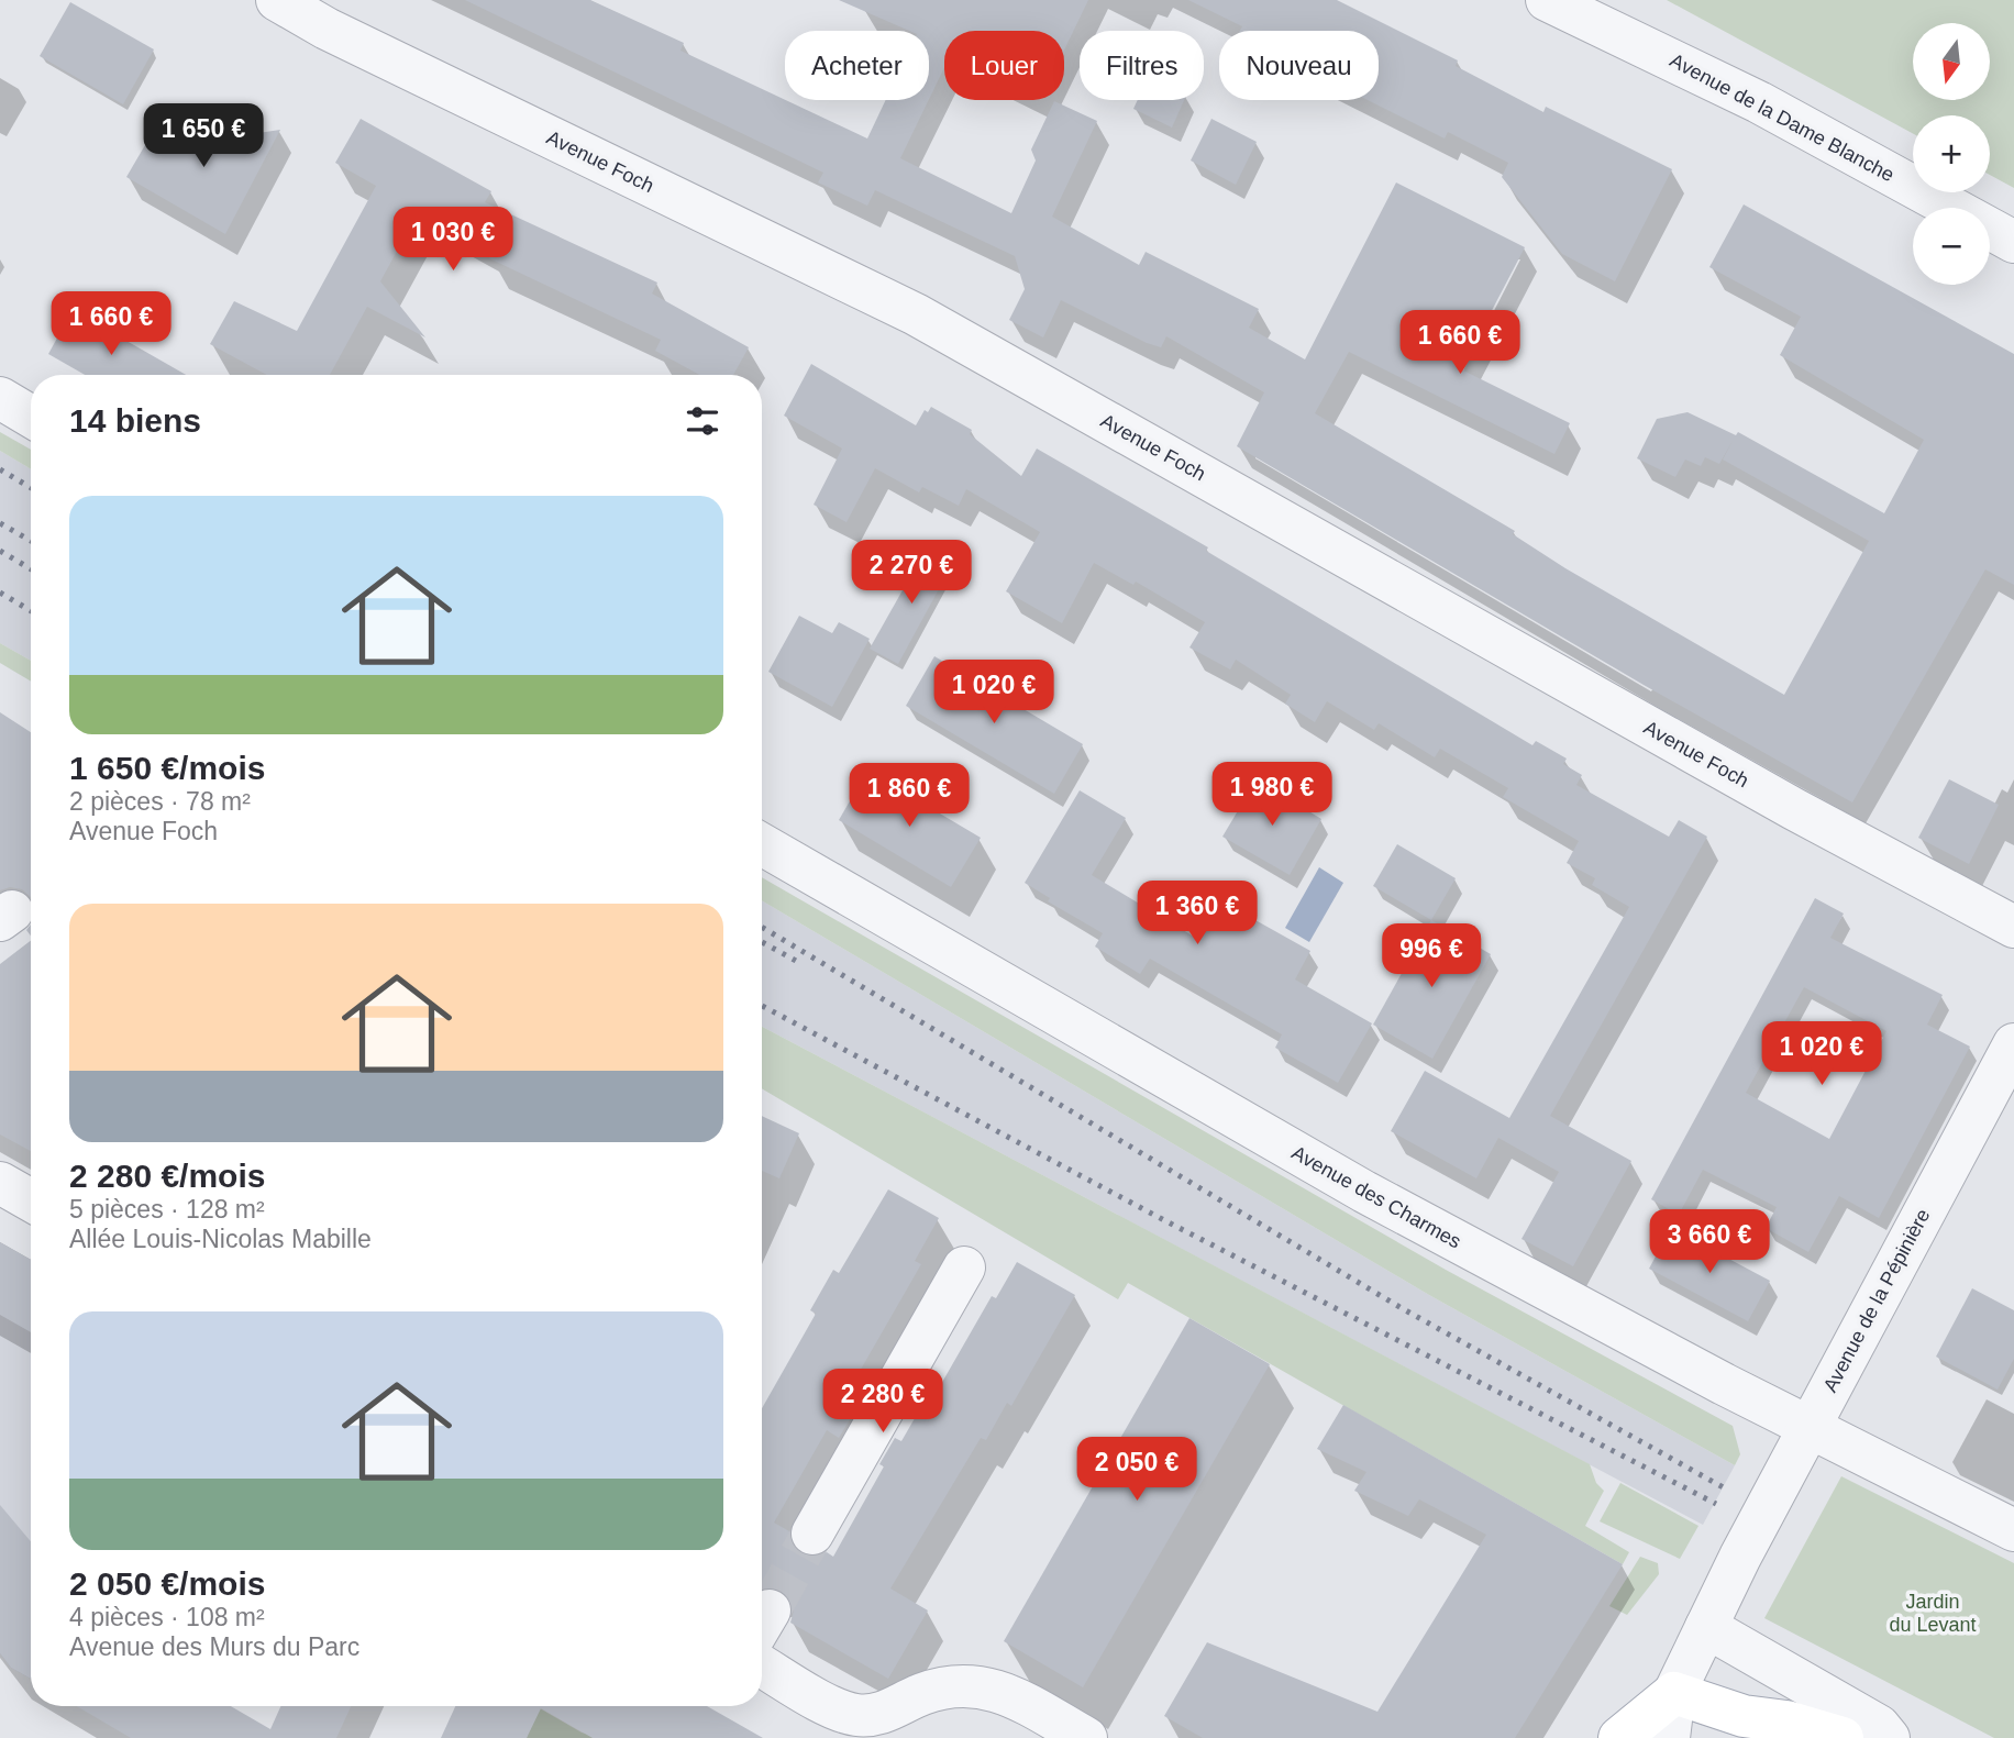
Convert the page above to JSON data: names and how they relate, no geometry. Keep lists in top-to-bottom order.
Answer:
{
  "streets": {
    "street": [
      "Avenue de la Dame Blanche",
      "Avenue Foch",
      "Avenue des Charmes",
      "Avenue de la Pépinière"
    ]
  },
  "crossings": [
    ["Avenue des Charmes", "Avenue de la Pépinière"]
  ],
  "parks": ["Jardin du Levant"],
  "north": "bottom",
  "page": {
    "map_buttons": ["+", "−"],
    "chip": [
      "Acheter",
      "Louer",
      "Filtres",
      "Nouveau"
    ],
    "price": [
      "1 650 €",
      "1 030 €",
      "1 660 €",
      "1 660 €",
      "2 270 €",
      "1 020 €",
      "1 980 €",
      "1 860 €",
      "1 360 €",
      "996 €",
      "1 020 €",
      "3 660 €",
      "2 280 €",
      "2 050 €"
    ],
    "heading": "14 biens",
    "list": [
      {
        "name": "1 650 €/mois",
        "note": "2 pièces · 78 m² · Avenue Foch"
      },
      {
        "name": "2 280 €/mois",
        "note": "5 pièces · 128 m² · Allée Louis-Nicolas Mabille"
      },
      {
        "name": "2 050 €/mois",
        "note": "4 pièces · 108 m² · Avenue des Murs du Parc"
      }
    ]
  }
}
